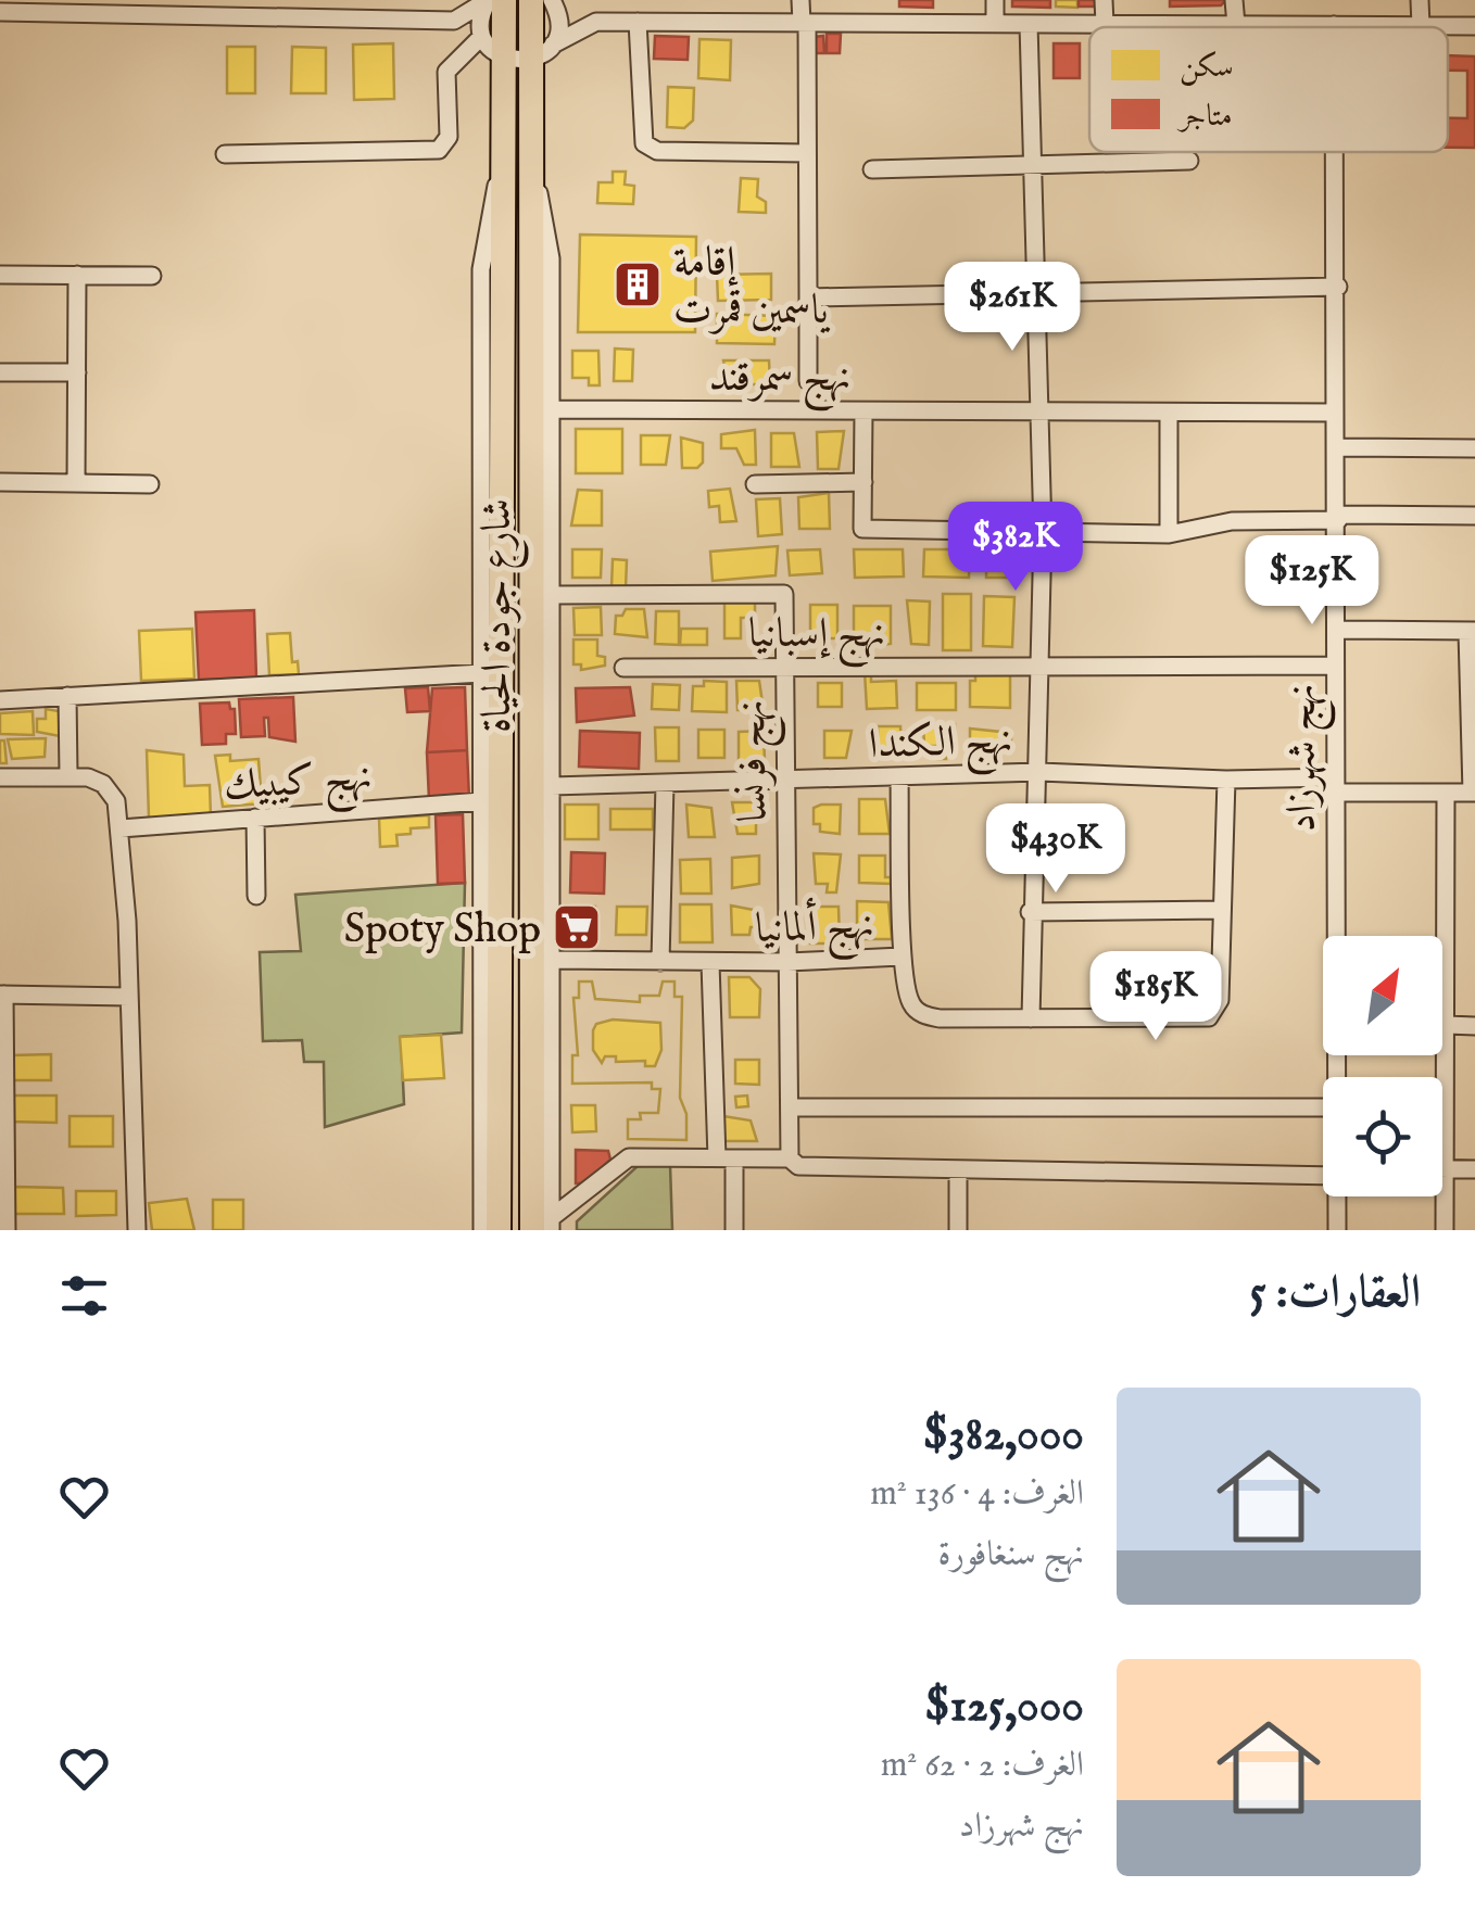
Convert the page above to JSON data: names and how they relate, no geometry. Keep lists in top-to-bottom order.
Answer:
{
  "streets": {
    "highway": ["شارع جودة الحياة"],
    "street": [
      "نهج سمرقند",
      "نهج إسبانيا",
      "نهج الكندا",
      "نهج شهرزاد",
      "نهج فرنسا",
      "نهج كيبيك",
      "نهج ألمانيا"
    ]
  },
  "crossings": [
    ["نهج سمرقند", "نهج شهرزاد"],
    ["نهج إسبانيا", "نهج شهرزاد"],
    ["نهج إسبانيا", "نهج فرنسا"],
    ["نهج الكندا", "نهج شهرزاد"],
    ["نهج الكندا", "نهج فرنسا"],
    ["نهج الكندا", "نهج ألمانيا"],
    ["نهج فرنسا", "نهج ألمانيا"]
  ],
  "places": {
    "building": ["إقامة ياسمين قمرت"],
    "supermarket": ["Spoty Shop"]
  },
  "legend": ["سكن", "متاجر"],
  "north": "top right",
  "page": {
    "price": [
      "$261K",
      "$382K",
      "$125K",
      "$430K",
      "$185K"
    ],
    "heading": "العقارات: 5",
    "list": [
      {
        "name": "$382,000",
        "note": "الغرف: 4 · 136 m² · نهج سنغافورة"
      },
      {
        "name": "$125,000",
        "note": "الغرف: 2 · 62 m² · نهج شهرزاد"
      }
    ]
  }
}
